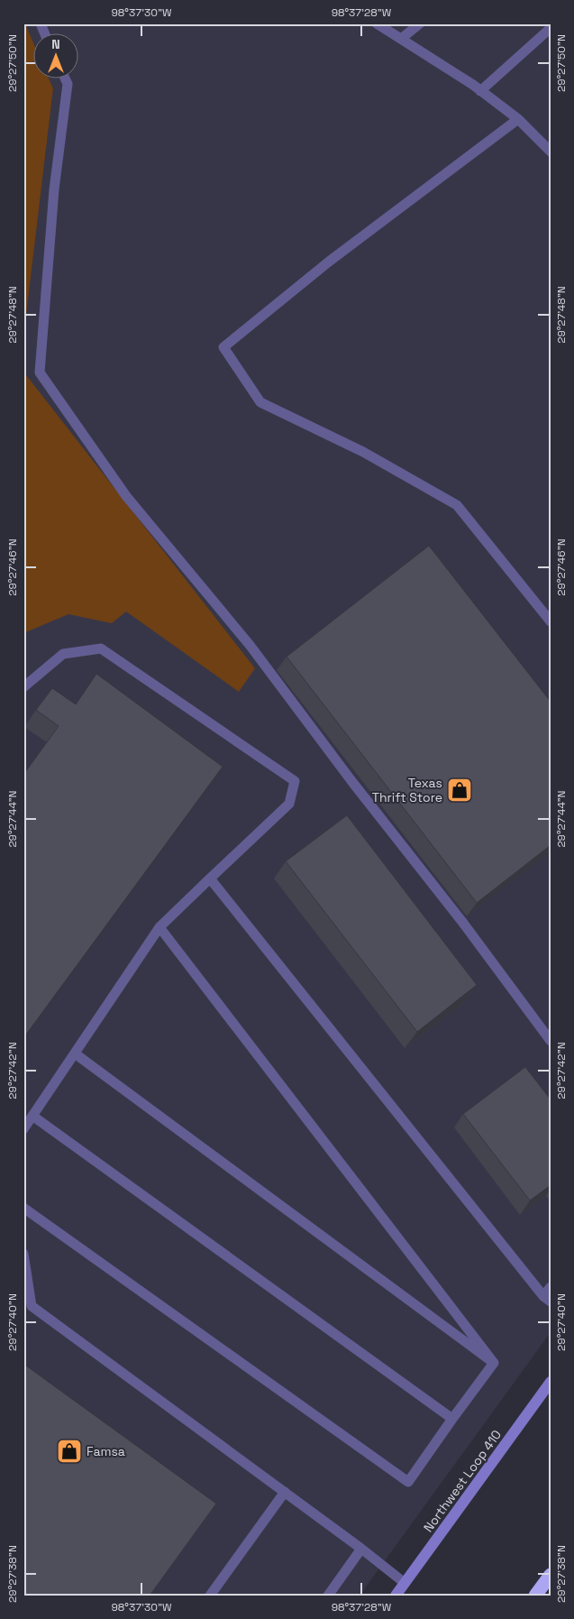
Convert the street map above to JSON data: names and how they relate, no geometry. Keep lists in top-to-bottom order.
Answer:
{
  "streets": {
    "main road": ["Northwest Loop 410"]
  },
  "places": {
    "shop": ["Texas Thrift Store", "Famsa"]
  },
  "north": "top",
  "coordinates": [
    "98°37'30\"W",
    "98°37'28\"W",
    "29°27'50\"N",
    "29°27'48\"N",
    "29°27'46\"N",
    "29°27'44\"N",
    "29°27'42\"N",
    "29°27'40\"N",
    "29°27'38\"N"
  ]
}
